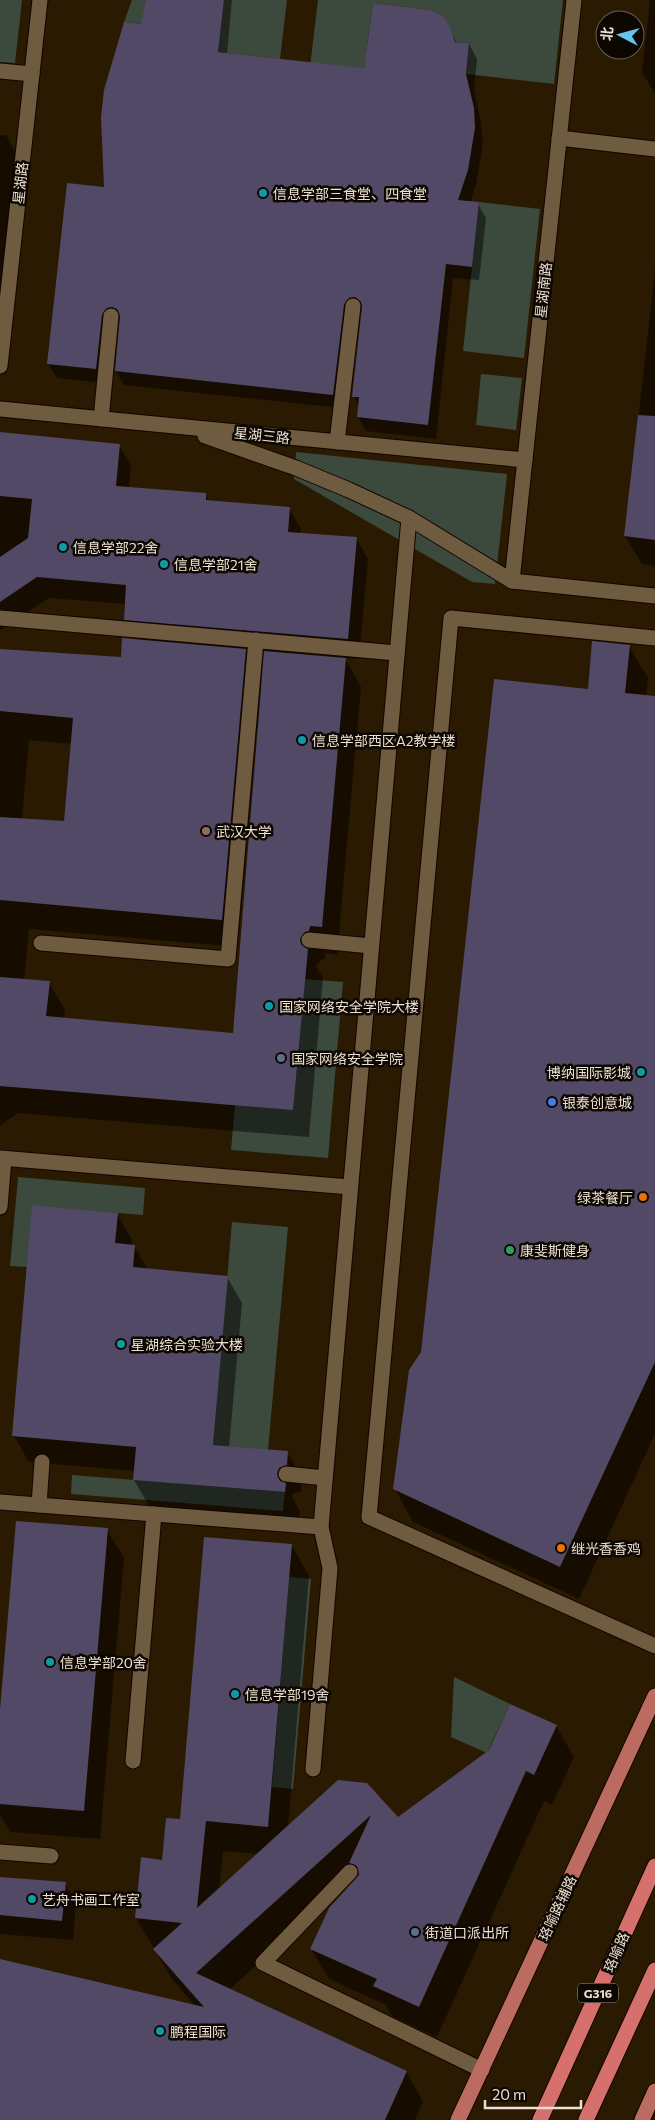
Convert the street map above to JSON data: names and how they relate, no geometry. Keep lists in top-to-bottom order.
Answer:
{
  "streets": {
    "highway": ["珞喻路", "G316"],
    "main road": ["珞喻路辅路"],
    "street": ["星湖路", "星湖南路", "星湖三路"]
  },
  "crossings": [
    ["星湖南路", "星湖三路"]
  ],
  "places": [
    "信息学部三食堂、四食堂",
    "信息学部22舍",
    "信息学部21舍",
    "信息学部西区A2教学楼",
    "武汉大学",
    "国家网络安全学院大楼",
    "国家网络安全学院",
    "博纳国际影城",
    "银泰创意城",
    "绿茶餐厅",
    "康斐斯健身",
    "星湖综合实验大楼",
    "继光香香鸡",
    "信息学部20舍",
    "信息学部19舍",
    "艺舟书画工作室",
    "街道口派出所",
    "鹏程国际"
  ],
  "scale_bar": "20 m",
  "north": "left"
}
